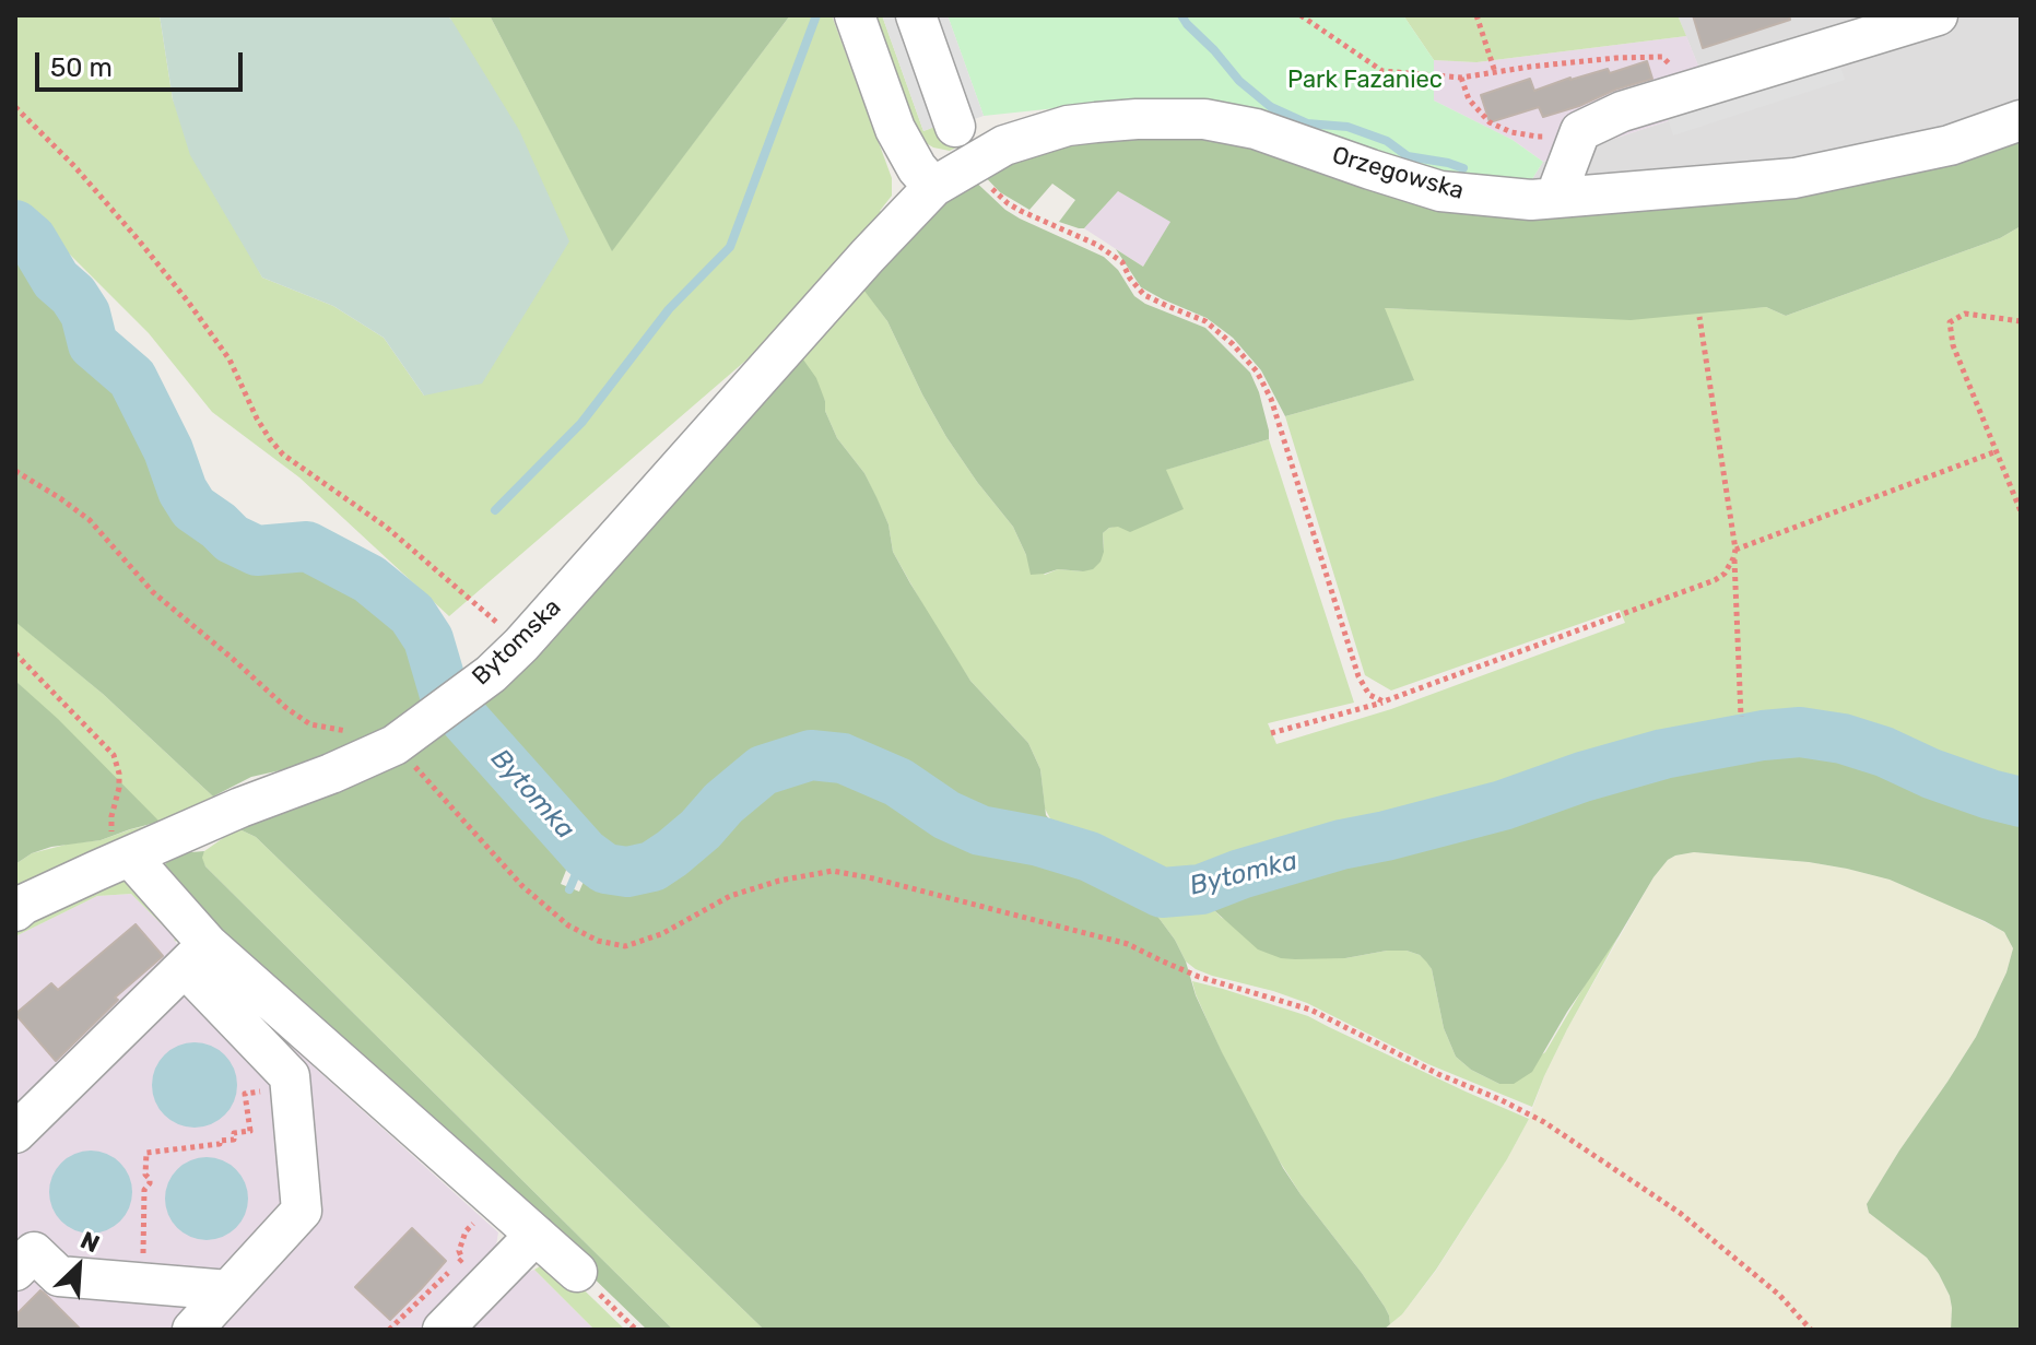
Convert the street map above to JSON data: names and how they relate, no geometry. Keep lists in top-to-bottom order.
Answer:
{
  "streets": {
    "street": ["Orzegowska", "Bytomska"]
  },
  "crossings": [
    ["Orzegowska", "Bytomska"]
  ],
  "water": ["Bytomka"],
  "parks": ["Park Fazaniec"],
  "scale_bar": "50 m",
  "north": "top right"
}
